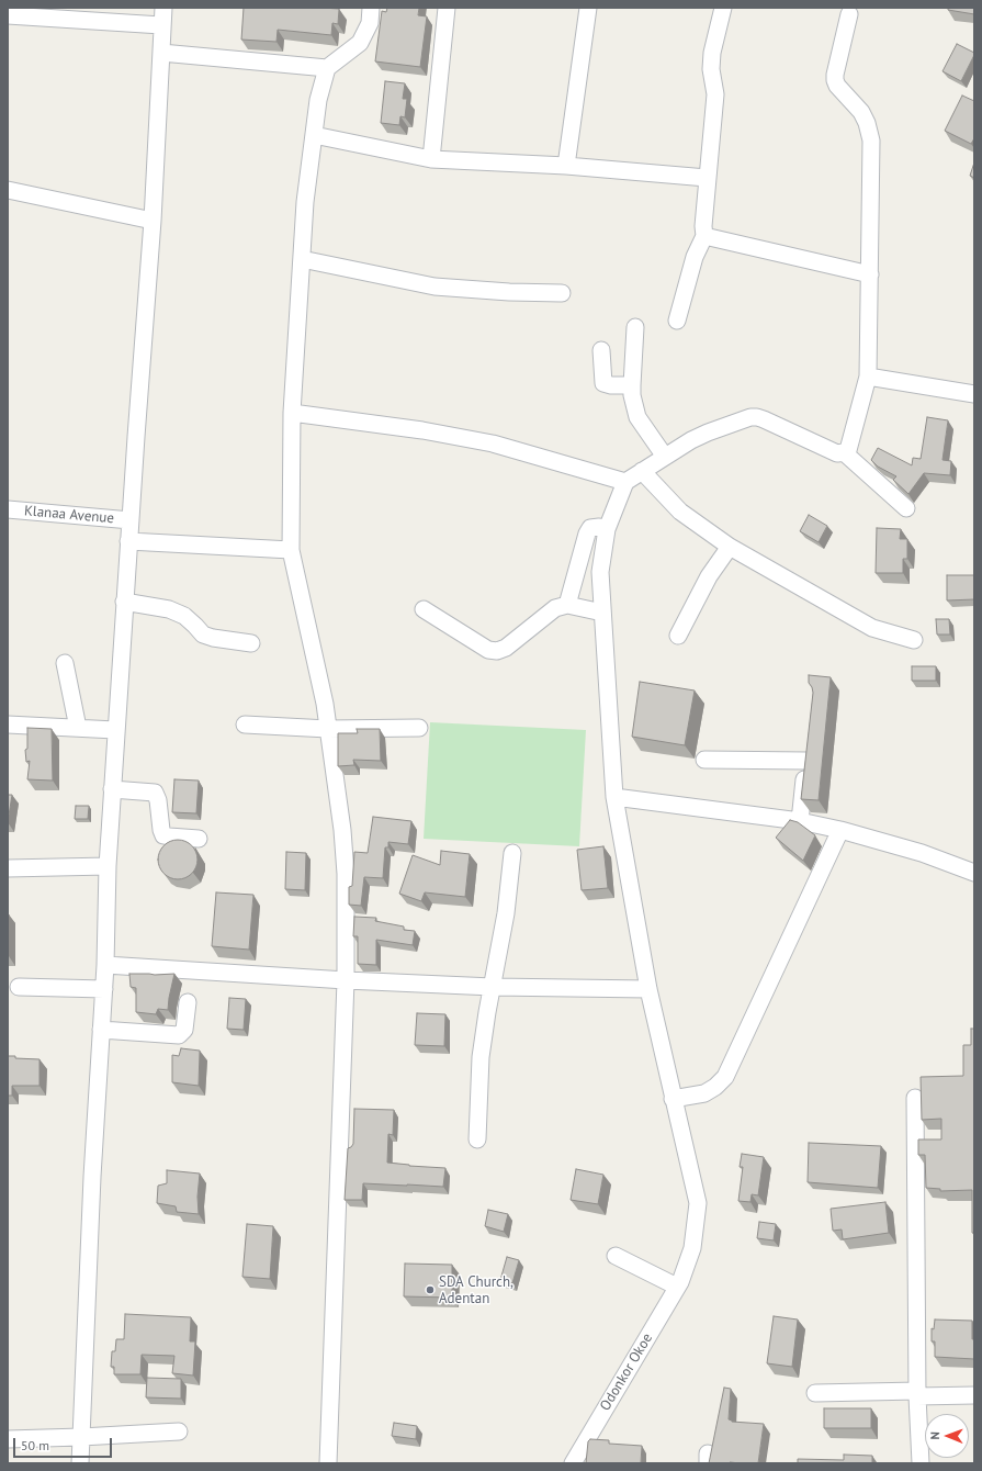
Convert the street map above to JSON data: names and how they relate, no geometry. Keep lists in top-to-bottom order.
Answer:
{
  "streets": {
    "street": ["Klanaa Avenue", "Odonkor Okoe"]
  },
  "places": ["SDA Church, Adentan"],
  "scale_bar": "50 m",
  "north": "left"
}
